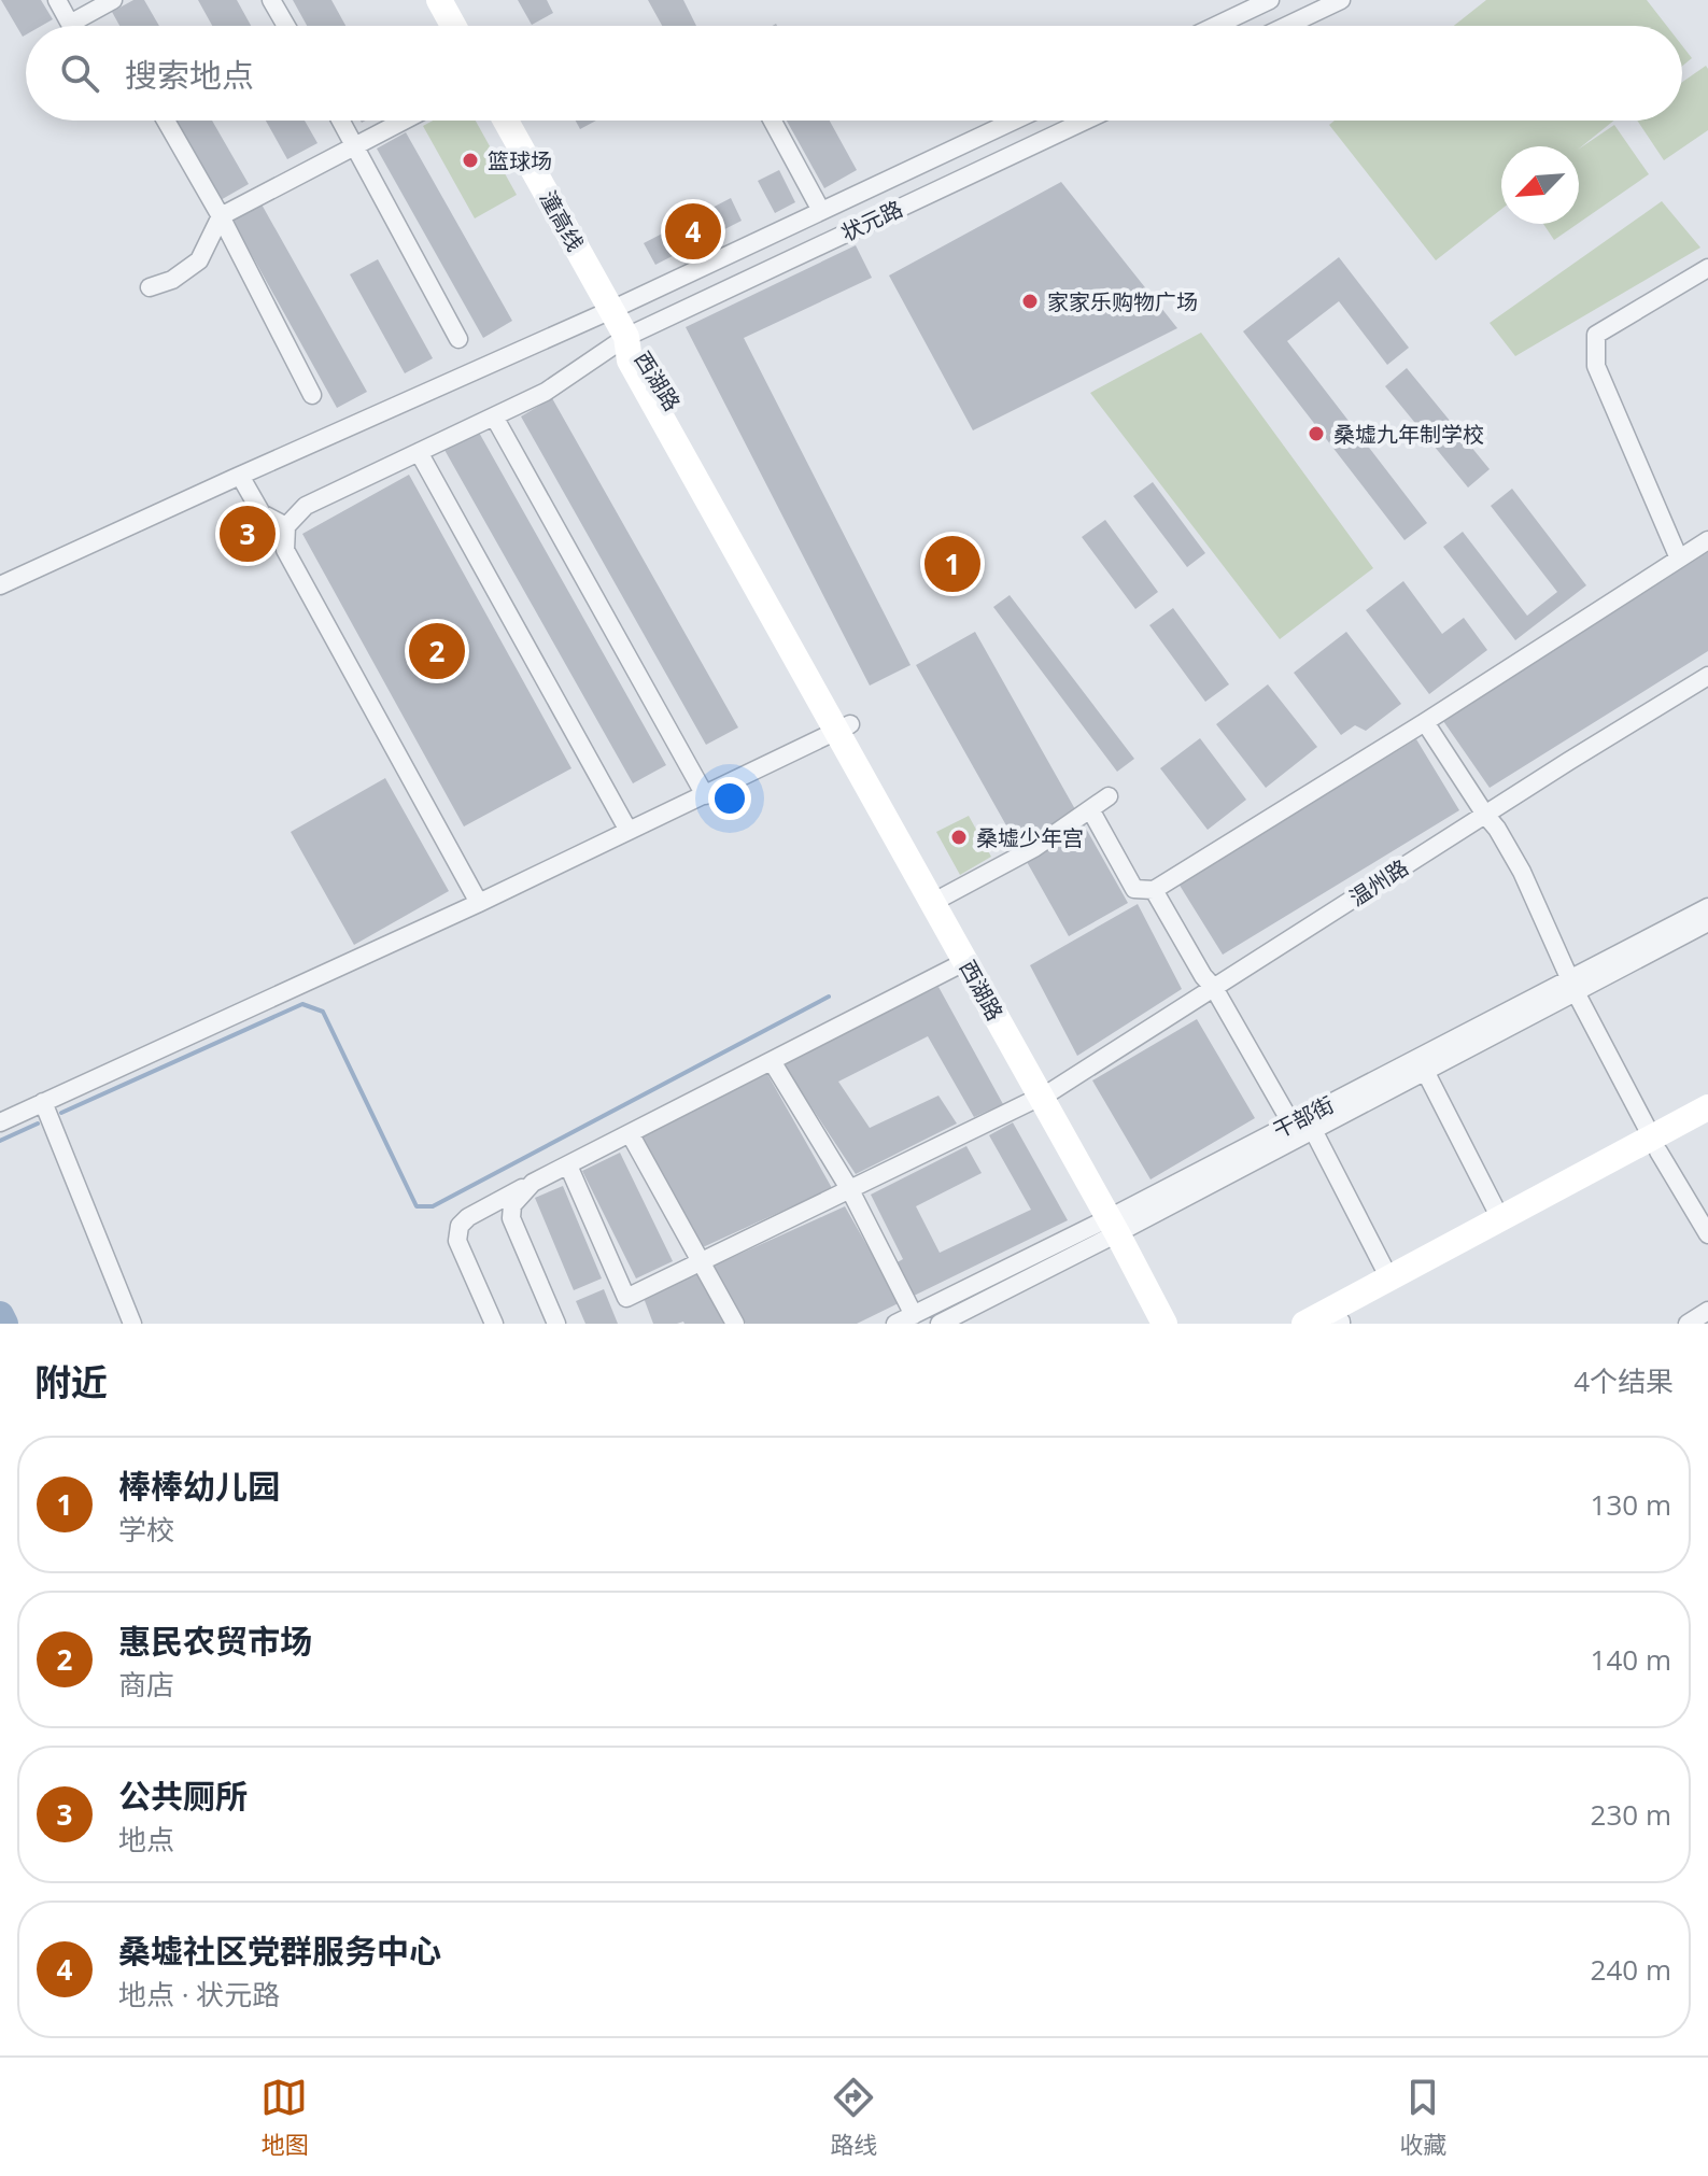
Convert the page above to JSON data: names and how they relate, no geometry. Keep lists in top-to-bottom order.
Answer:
{
  "streets": {
    "main road": ["潼高线", "西湖路"],
    "street": ["状元路", "温州路", "干部街"]
  },
  "crossings": [
    ["潼高线", "状元路"],
    ["潼高线", "西湖路"],
    ["状元路", "西湖路"],
    ["西湖路", "温州路"],
    ["西湖路", "干部街"]
  ],
  "places": [
    "篮球场",
    "家家乐购物广场",
    "桑墟九年制学校",
    "桑墟少年宫"
  ],
  "north": "bottom left",
  "page": {
    "search": "搜索地点",
    "pins": [
      "4",
      "3",
      "1",
      "2"
    ],
    "heading": ["附近", "4个结果"],
    "list": [
      {
        "mark": "1",
        "name": "棒棒幼儿园",
        "note": "学校",
        "value": "130 m"
      },
      {
        "mark": "2",
        "name": "惠民农贸市场",
        "note": "商店",
        "value": "140 m"
      },
      {
        "mark": "3",
        "name": "公共厕所",
        "note": "地点",
        "value": "230 m"
      },
      {
        "mark": "4",
        "name": "桑墟社区党群服务中心",
        "note": "地点 · 状元路",
        "value": "240 m"
      }
    ],
    "nav": ["地图", "路线", "收藏"]
  }
}
